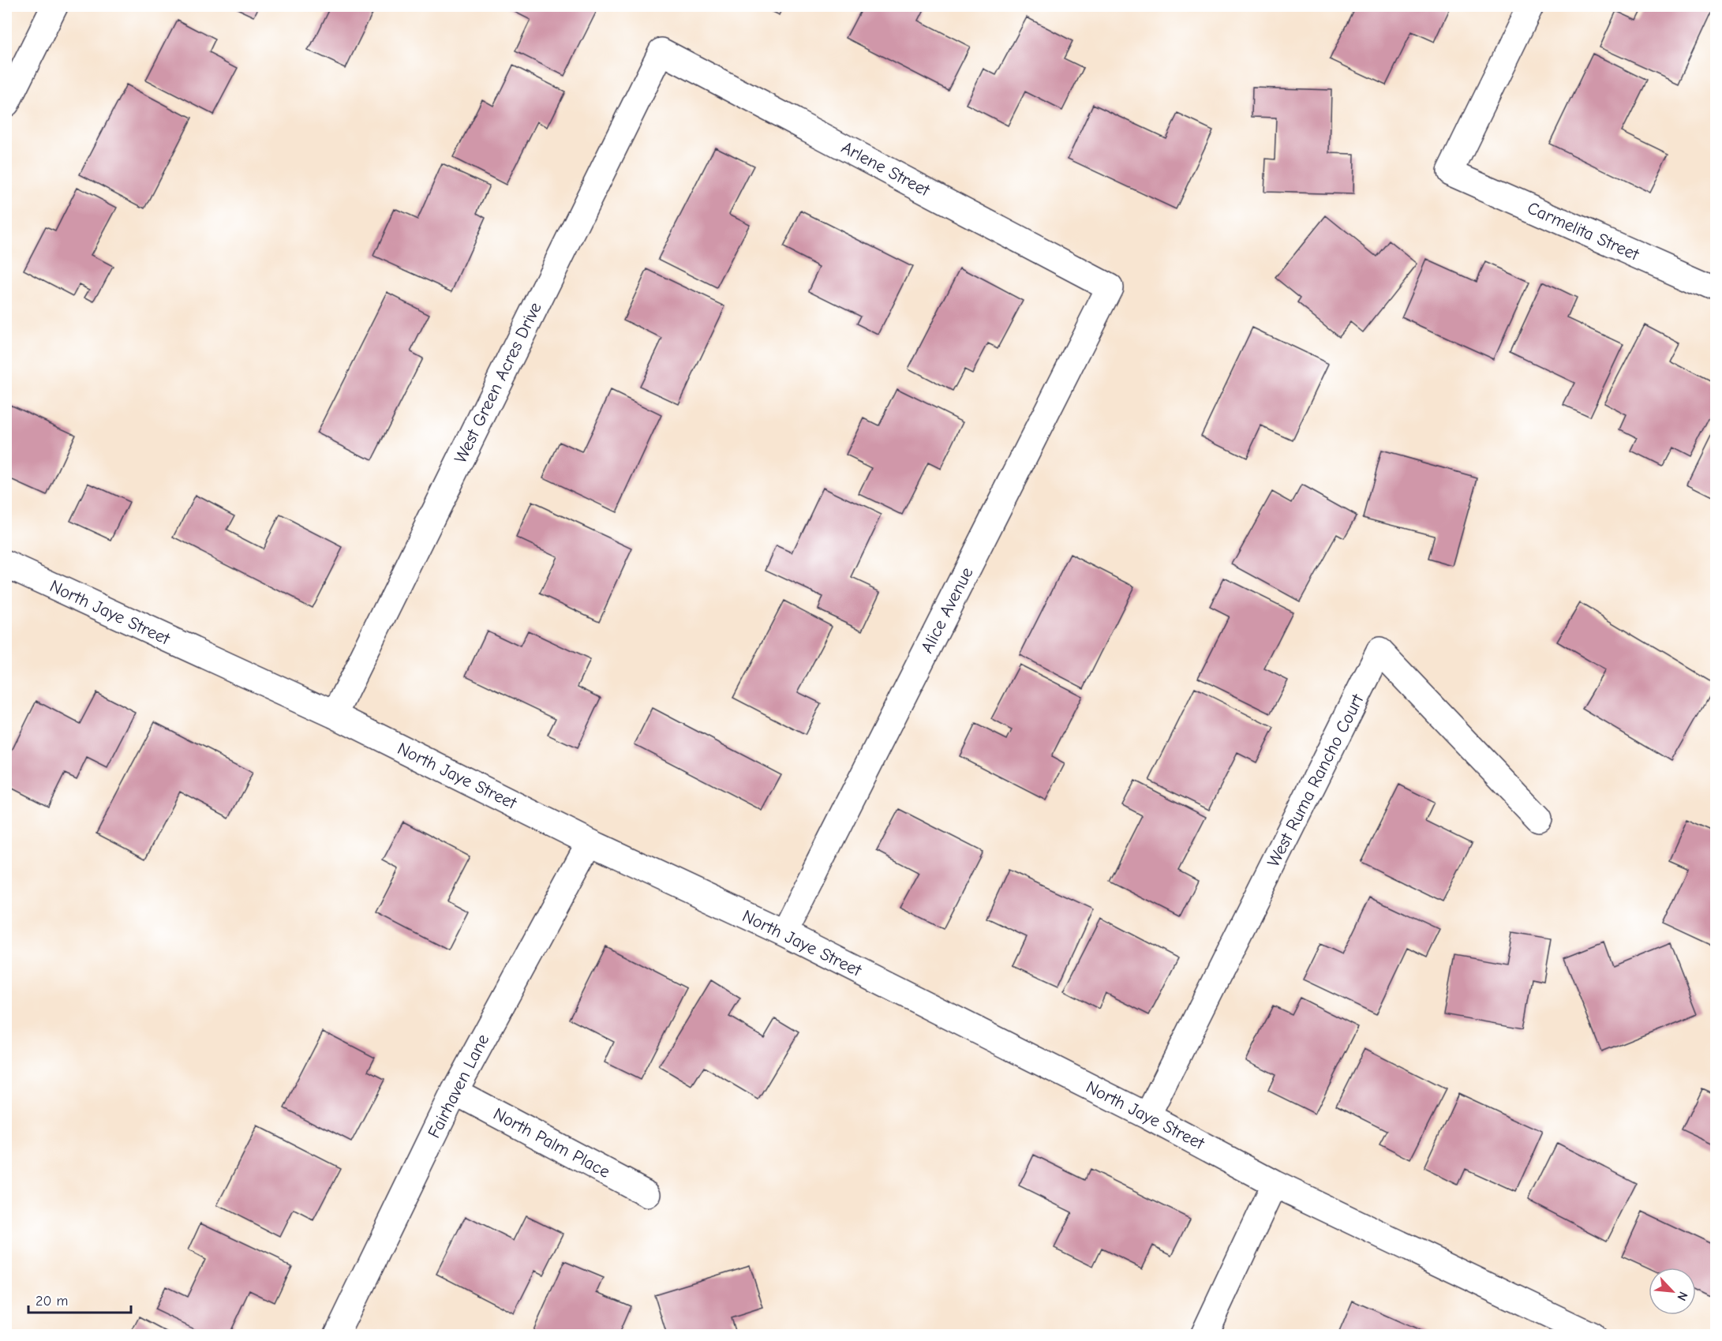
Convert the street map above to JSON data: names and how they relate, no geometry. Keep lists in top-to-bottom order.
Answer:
{
  "streets": {
    "street": [
      "Arlene Street",
      "Carmelita Street",
      "West Green Acres Drive",
      "Alice Avenue",
      "North Jaye Street",
      "West Ruma Rancho Court",
      "Fairhaven Lane",
      "North Palm Place"
    ]
  },
  "crossings": [
    ["Arlene Street", "West Green Acres Drive"],
    ["Arlene Street", "Alice Avenue"],
    ["West Green Acres Drive", "North Jaye Street"],
    ["Alice Avenue", "North Jaye Street"],
    ["North Jaye Street", "West Ruma Rancho Court"],
    ["North Jaye Street", "Fairhaven Lane"],
    ["Fairhaven Lane", "North Palm Place"]
  ],
  "scale_bar": "20 m",
  "north": "bottom right"
}
